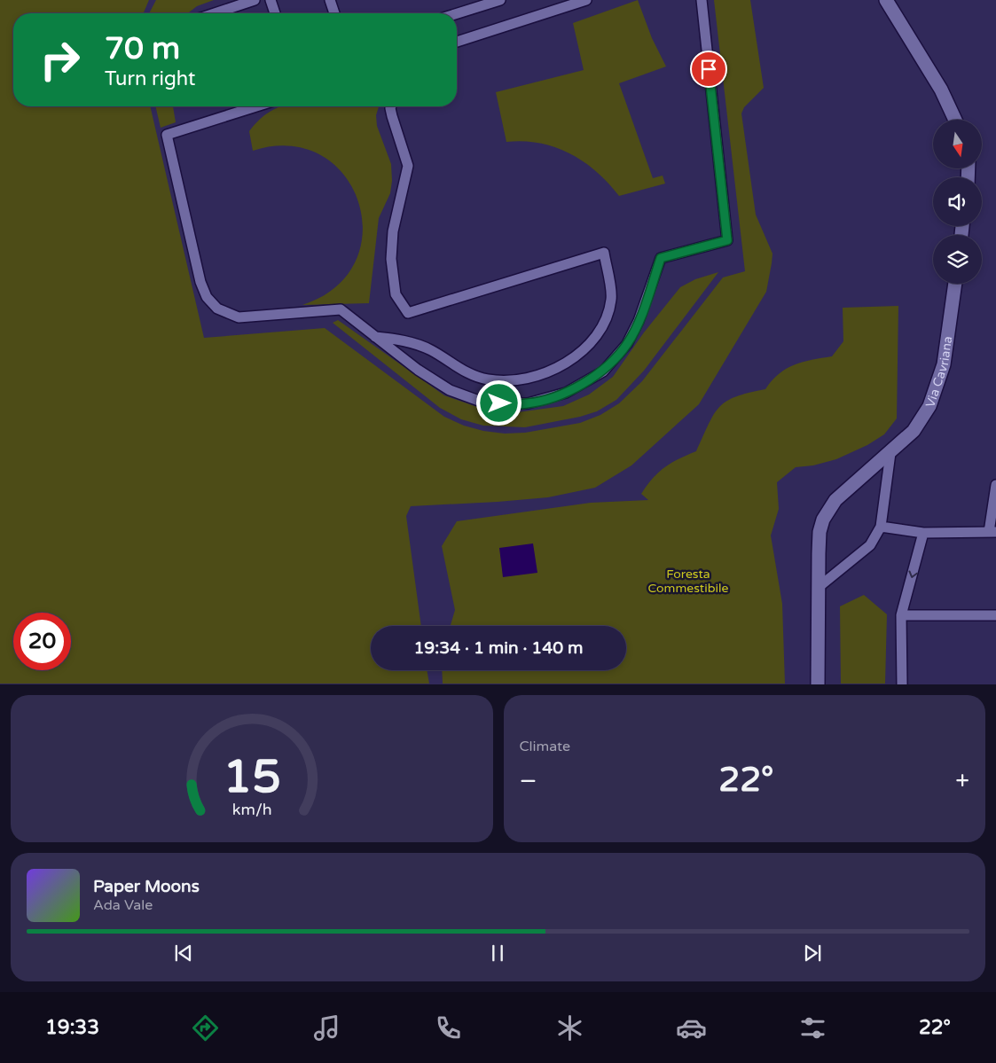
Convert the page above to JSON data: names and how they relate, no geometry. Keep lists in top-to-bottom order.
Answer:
{
  "streets": {
    "street": ["Via Cavriana"]
  },
  "parks": ["Foresta Commestibile"],
  "north": "bottom",
  "page": {
    "turn": ["70 m", "Turn right"],
    "limit": "20",
    "trip": "19:34 · 1 min · 140 m",
    "tile": "Climate",
    "heat": ["−", "22°", "+"],
    "song": ["Paper Moons", "Ada Vale"],
    "tabs": ["19:33", "22°"],
    "gauge": ["15", "km/h"]
  }
}
